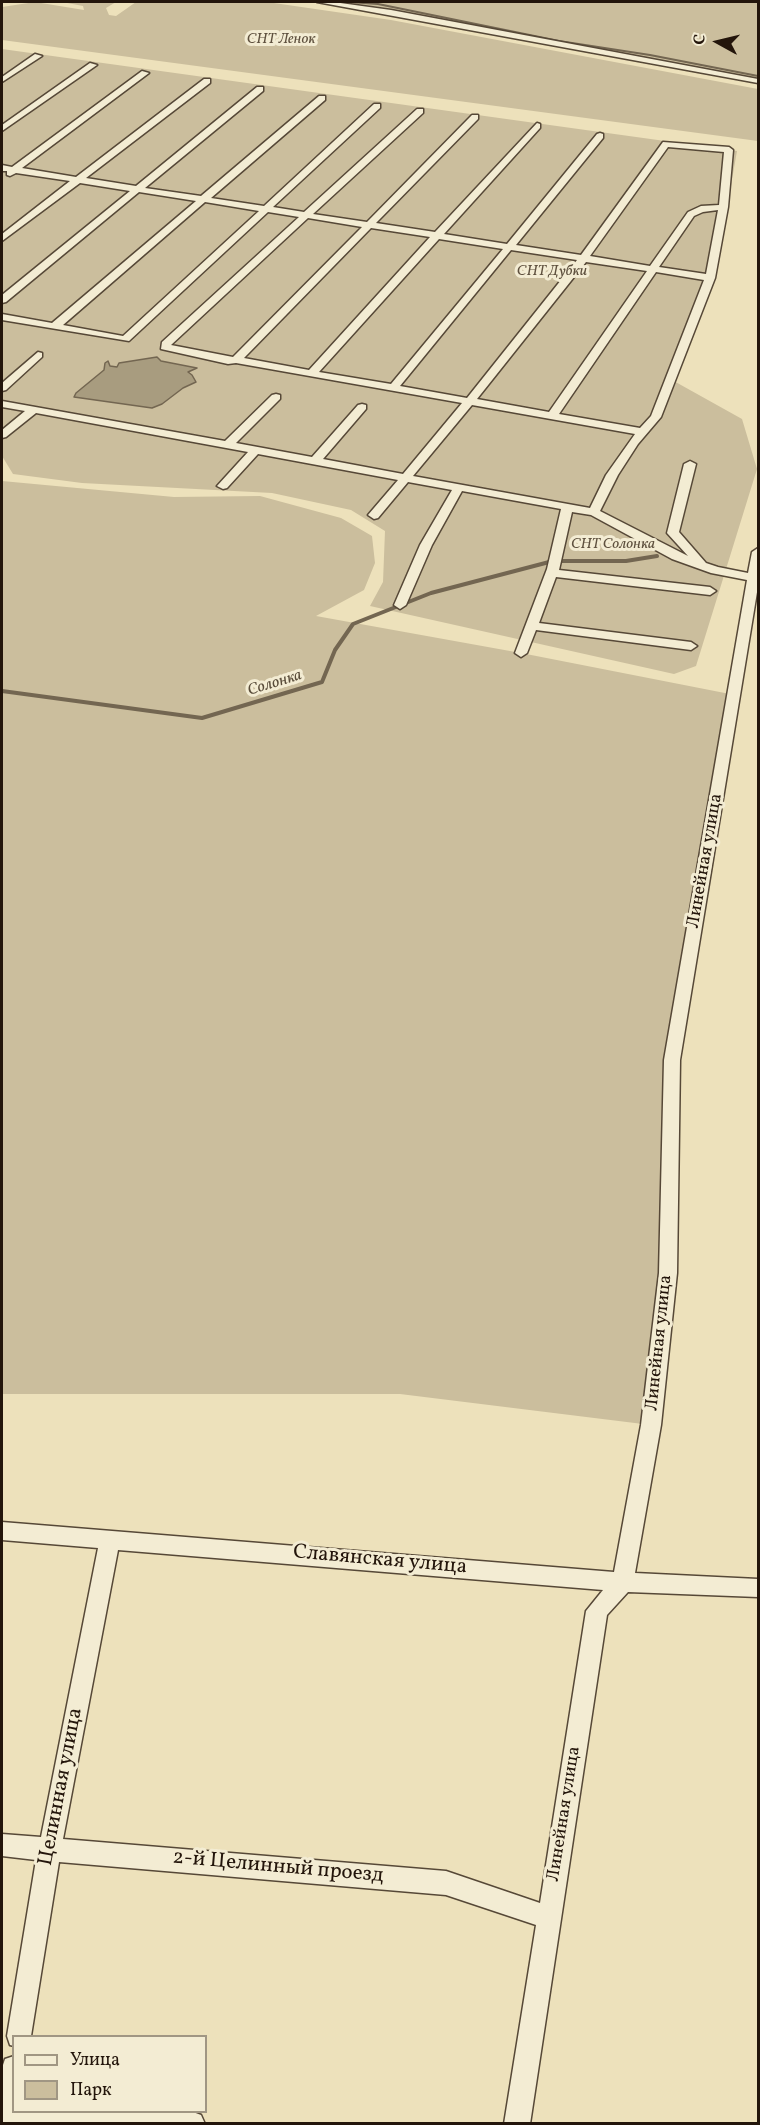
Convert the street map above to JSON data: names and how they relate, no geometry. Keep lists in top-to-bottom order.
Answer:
{
  "streets": {
    "street": [
      "Линейная улица",
      "Славянская улица",
      "Целинная улица",
      "2-й Целинный проезд"
    ]
  },
  "crossings": [
    ["Линейная улица", "Славянская улица"],
    ["Линейная улица", "2-й Целинный проезд"],
    ["Славянская улица", "Целинная улица"],
    ["Целинная улица", "2-й Целинный проезд"]
  ],
  "water": ["Солонка"],
  "parks": ["СНТ Ленок", "СНТ Дубки", "СНТ Солонка"],
  "legend": ["Улица", "Парк"],
  "north": "left"
}
